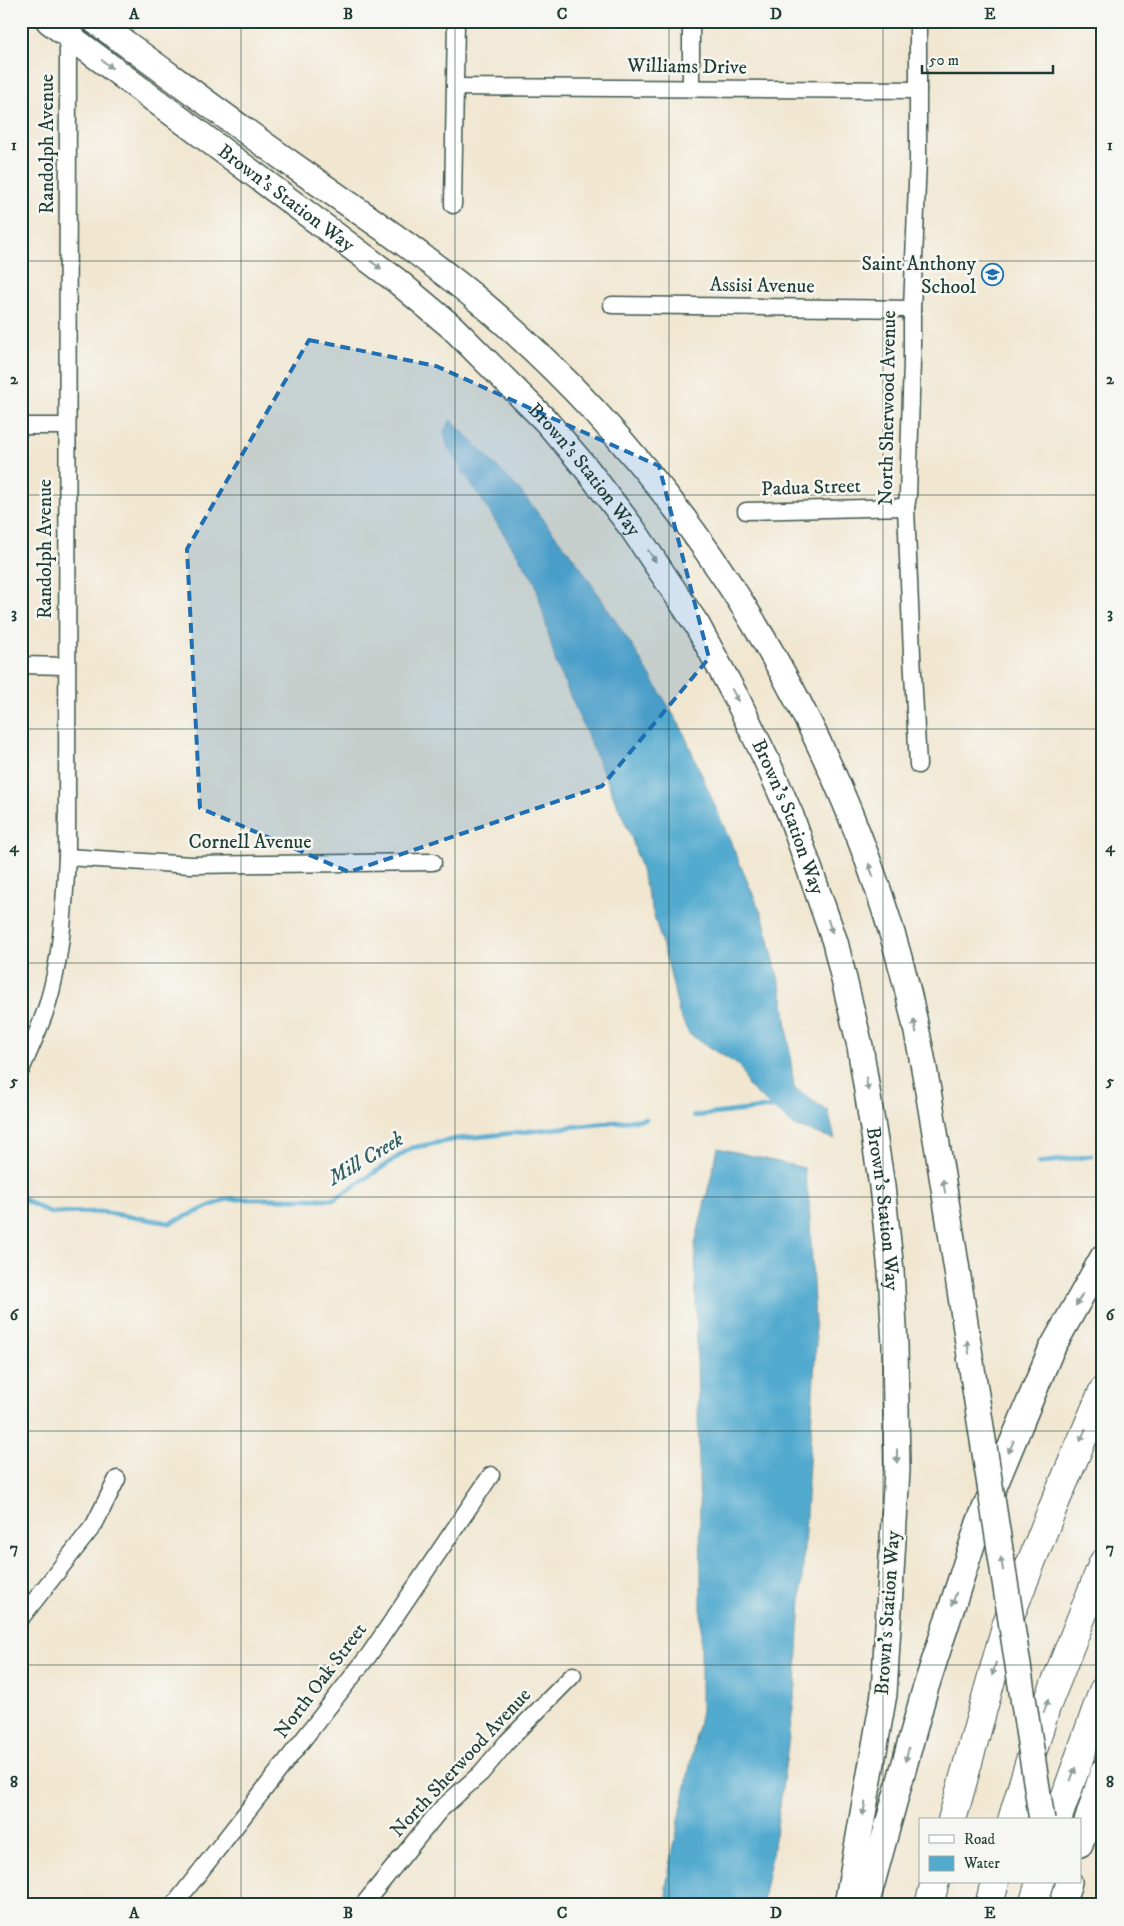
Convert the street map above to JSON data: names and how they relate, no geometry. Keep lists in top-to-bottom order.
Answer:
{
  "streets": {
    "main road": ["Brown's Station Way"],
    "street": [
      "Williams Drive",
      "Randolph Avenue",
      "Assisi Avenue",
      "North Sherwood Avenue",
      "Padua Street",
      "Cornell Avenue",
      "North Oak Street"
    ]
  },
  "crossings": [
    ["Williams Drive", "North Sherwood Avenue"],
    ["Randolph Avenue", "Brown's Station Way"],
    ["Randolph Avenue", "Cornell Avenue"],
    ["Assisi Avenue", "North Sherwood Avenue"],
    ["North Sherwood Avenue", "Padua Street"]
  ],
  "water": ["Mill Creek"],
  "places": {
    "school or university": ["Saint Anthony School"]
  },
  "legend": ["Road", "Water"],
  "scale_bar": "50 m",
  "grid": {
    "columns": [
      "A",
      "B",
      "C",
      "D",
      "E"
    ],
    "rows": [
      "1",
      "2",
      "3",
      "4",
      "5",
      "6",
      "7",
      "8"
    ]
  }
}
